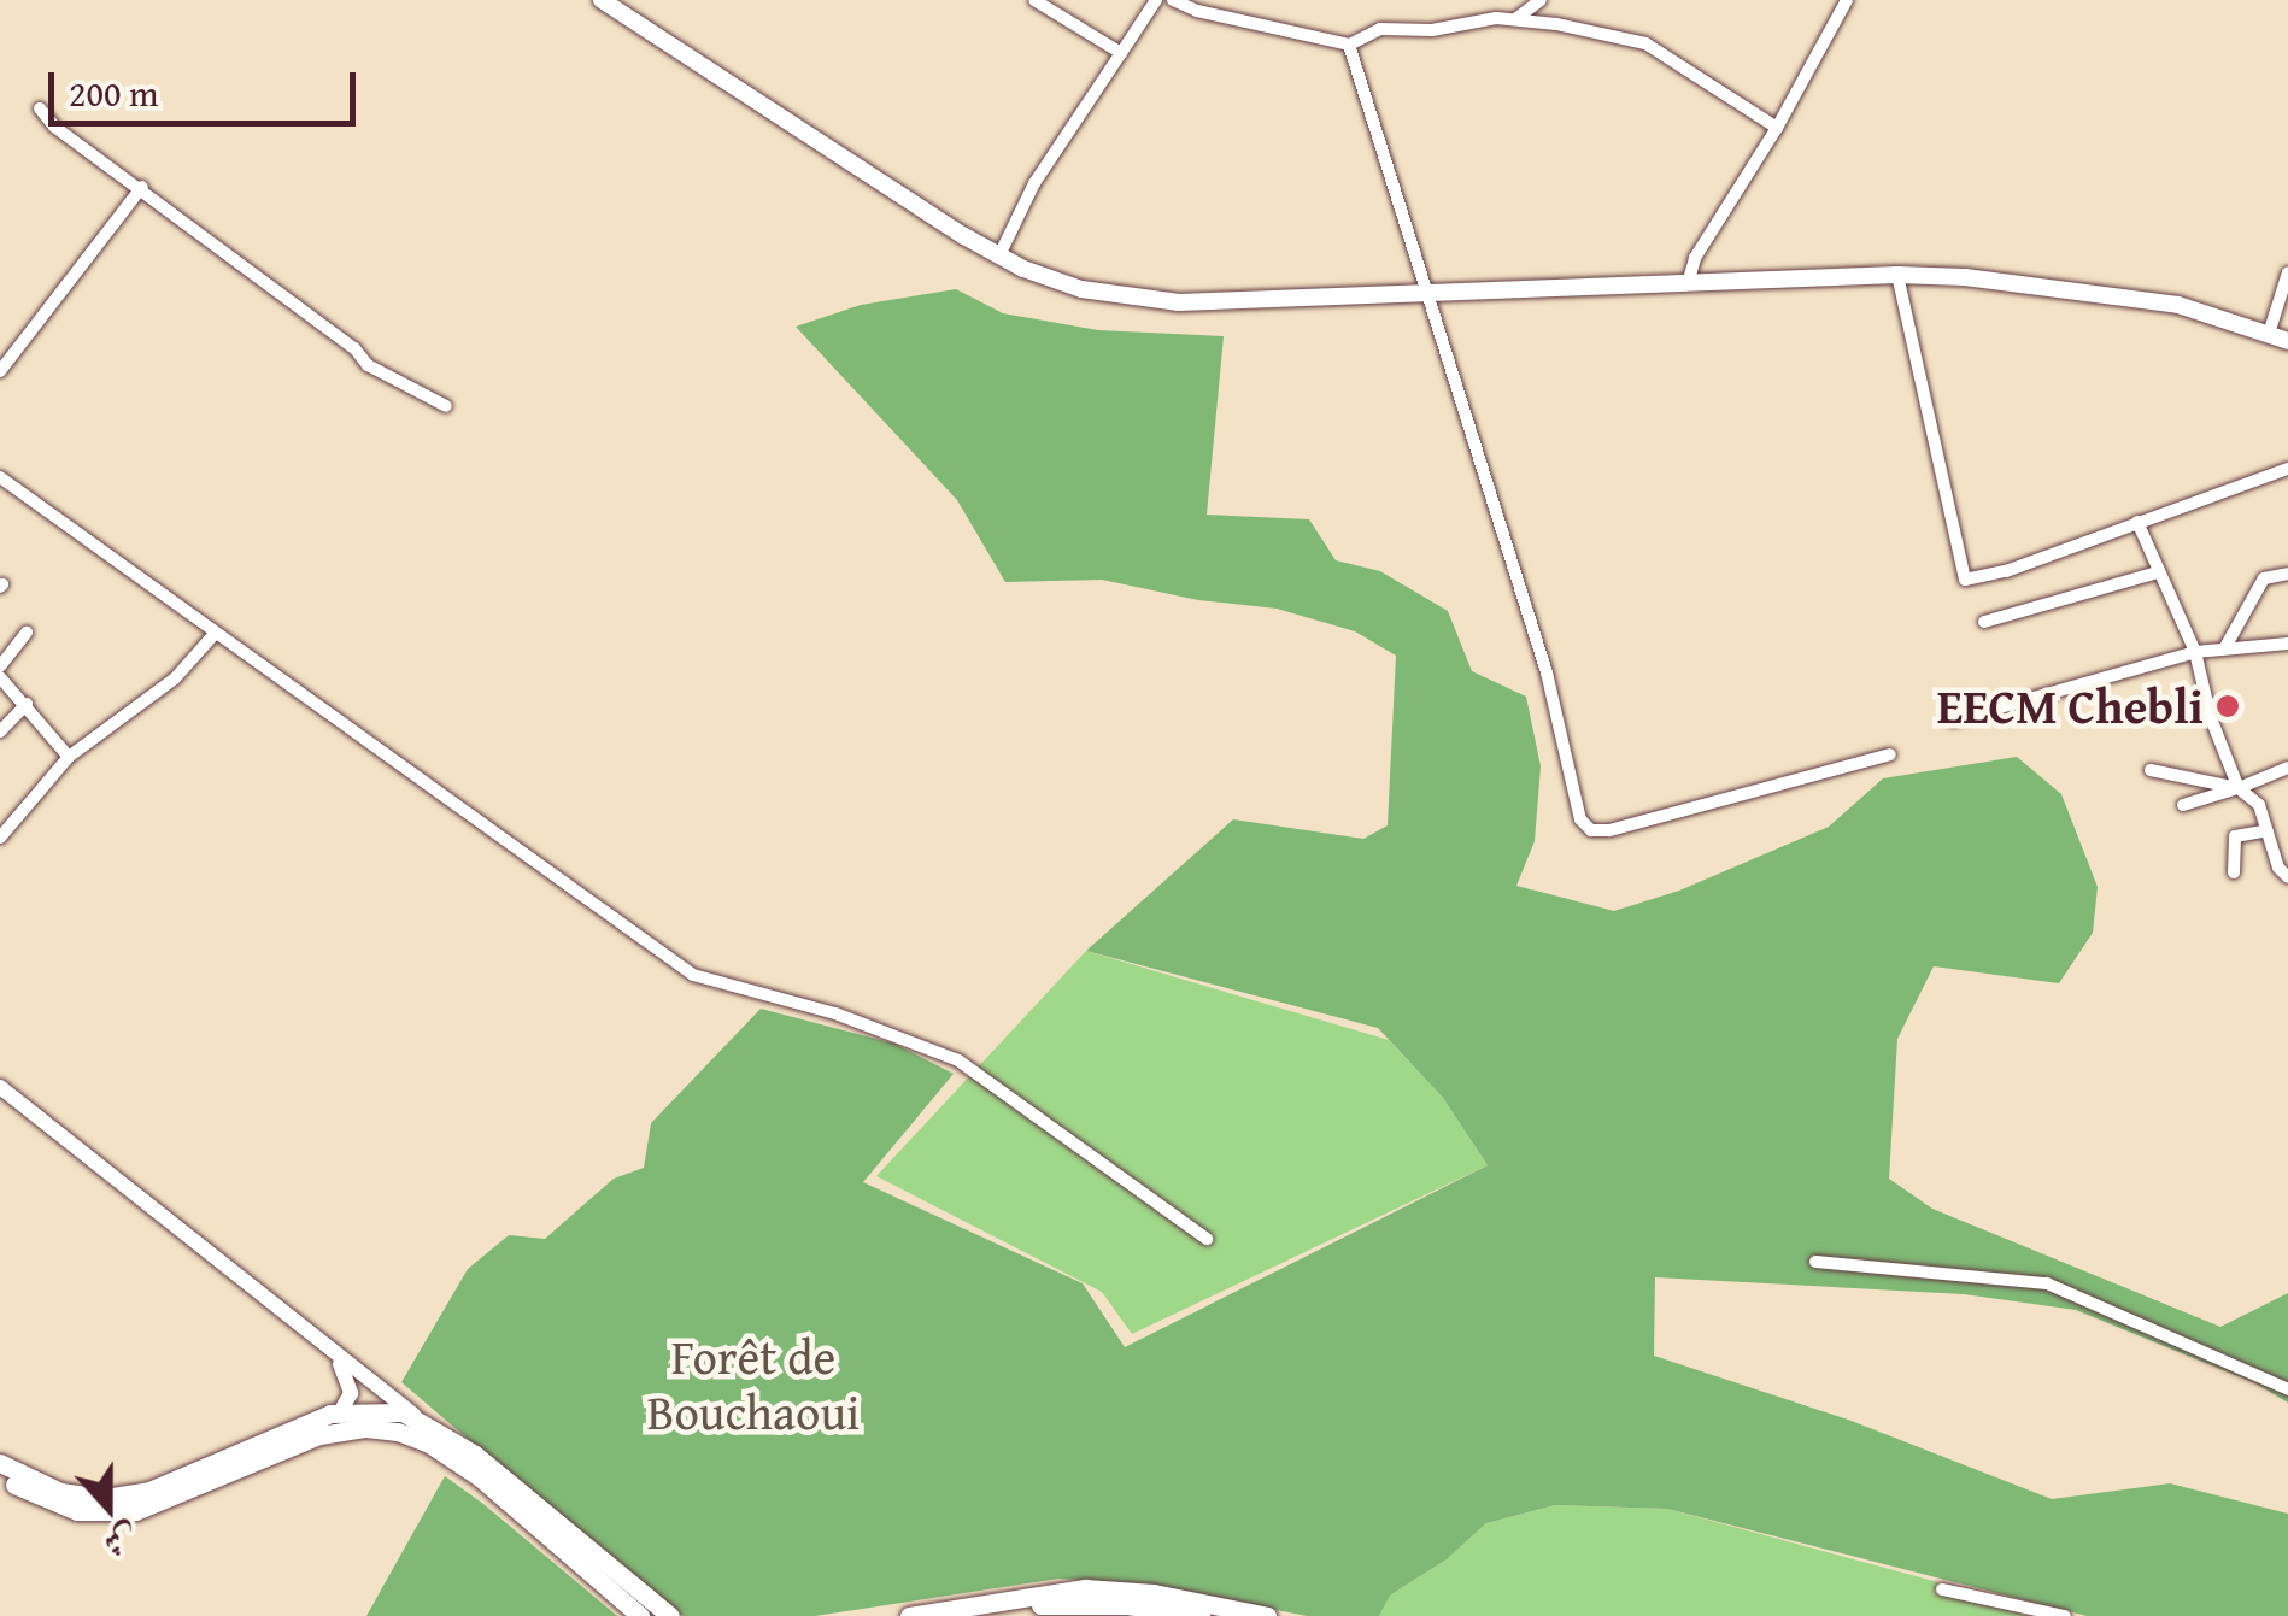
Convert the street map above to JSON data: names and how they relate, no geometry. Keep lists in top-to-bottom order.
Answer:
{
  "parks": ["Forêt de Bouchaoui"],
  "places": ["EECM Chebli"],
  "scale_bar": "200 m",
  "north": "bottom"
}
